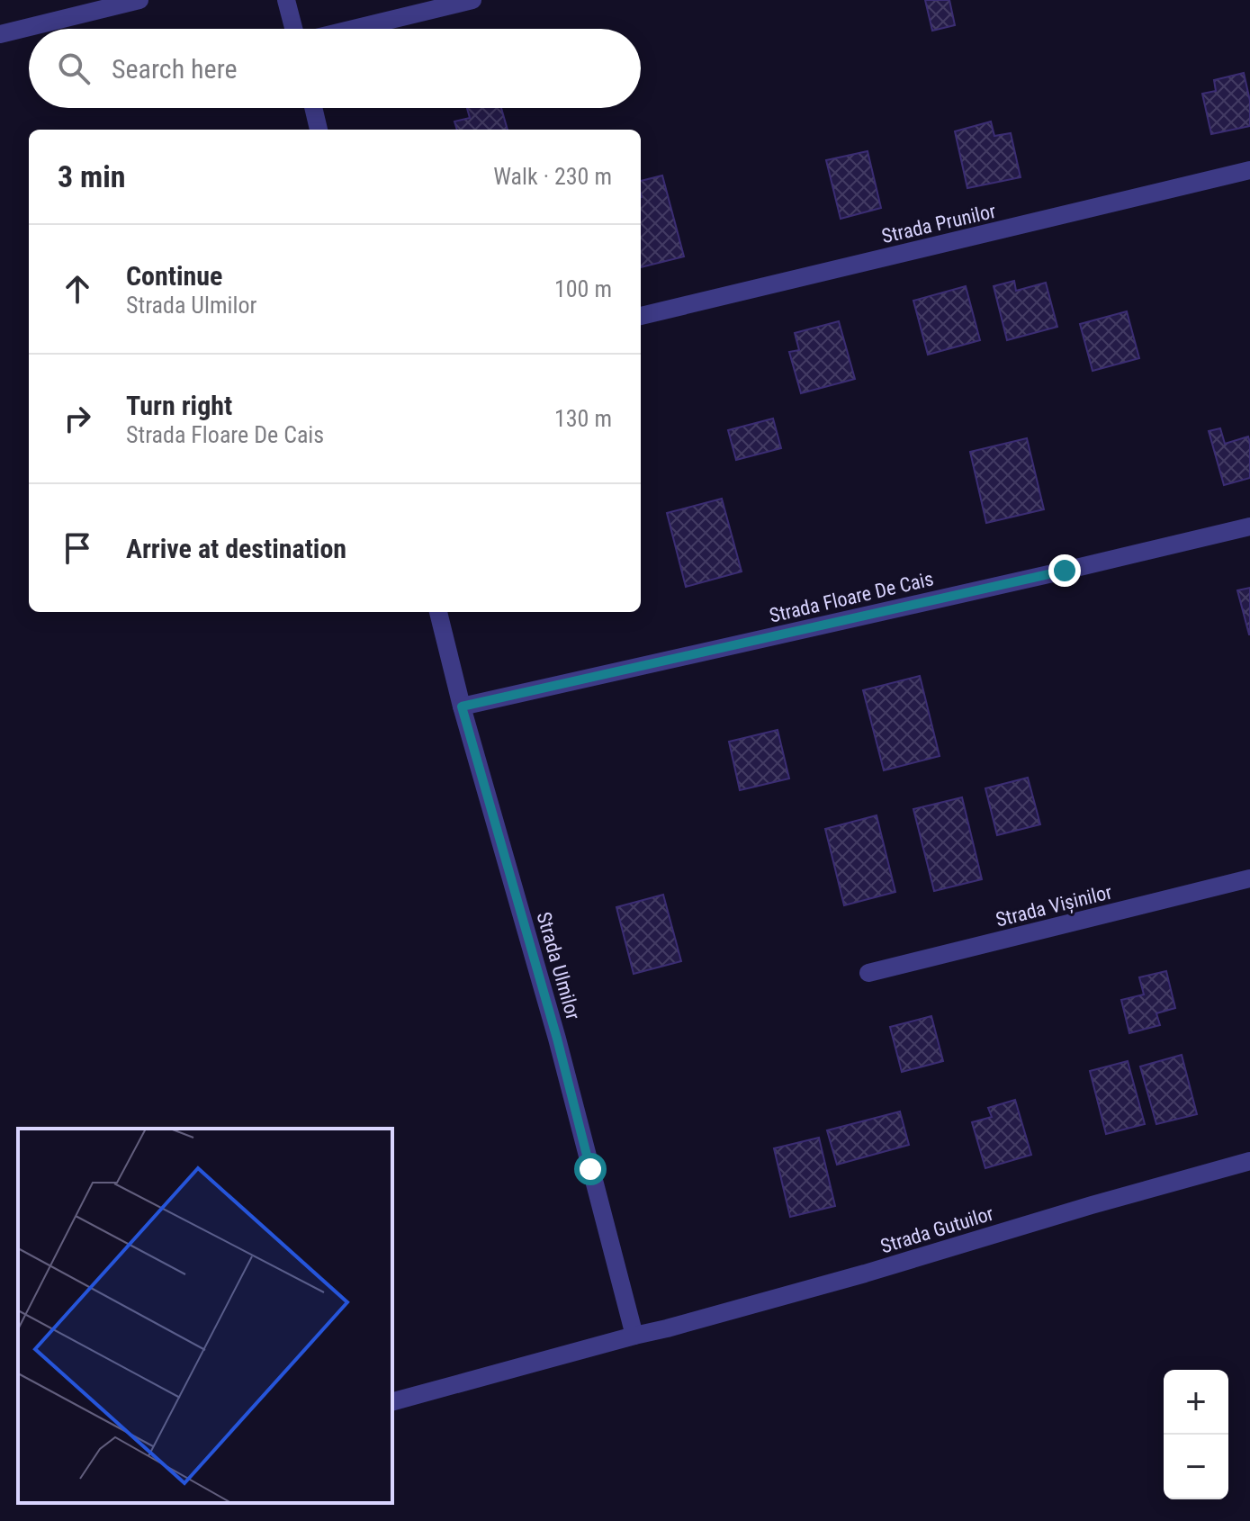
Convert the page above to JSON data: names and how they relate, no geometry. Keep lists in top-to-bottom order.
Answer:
{
  "streets": {
    "street": [
      "Strada Prunilor",
      "Strada Floare De Cais",
      "Strada Vișinilor",
      "Strada Ulmilor",
      "Strada Gutuilor"
    ]
  },
  "crossings": [
    ["Strada Floare De Cais", "Strada Ulmilor"],
    ["Strada Ulmilor", "Strada Gutuilor"]
  ],
  "page": {
    "search": "Search here",
    "heading": ["3 min", "Walk · 230 m"],
    "list": [
      ["Continue", "Strada Ulmilor", "100 m"],
      ["Turn right", "Strada Floare De Cais", "130 m"],
      "Arrive at destination"
    ],
    "map_buttons": ["+", "−"]
  }
}
